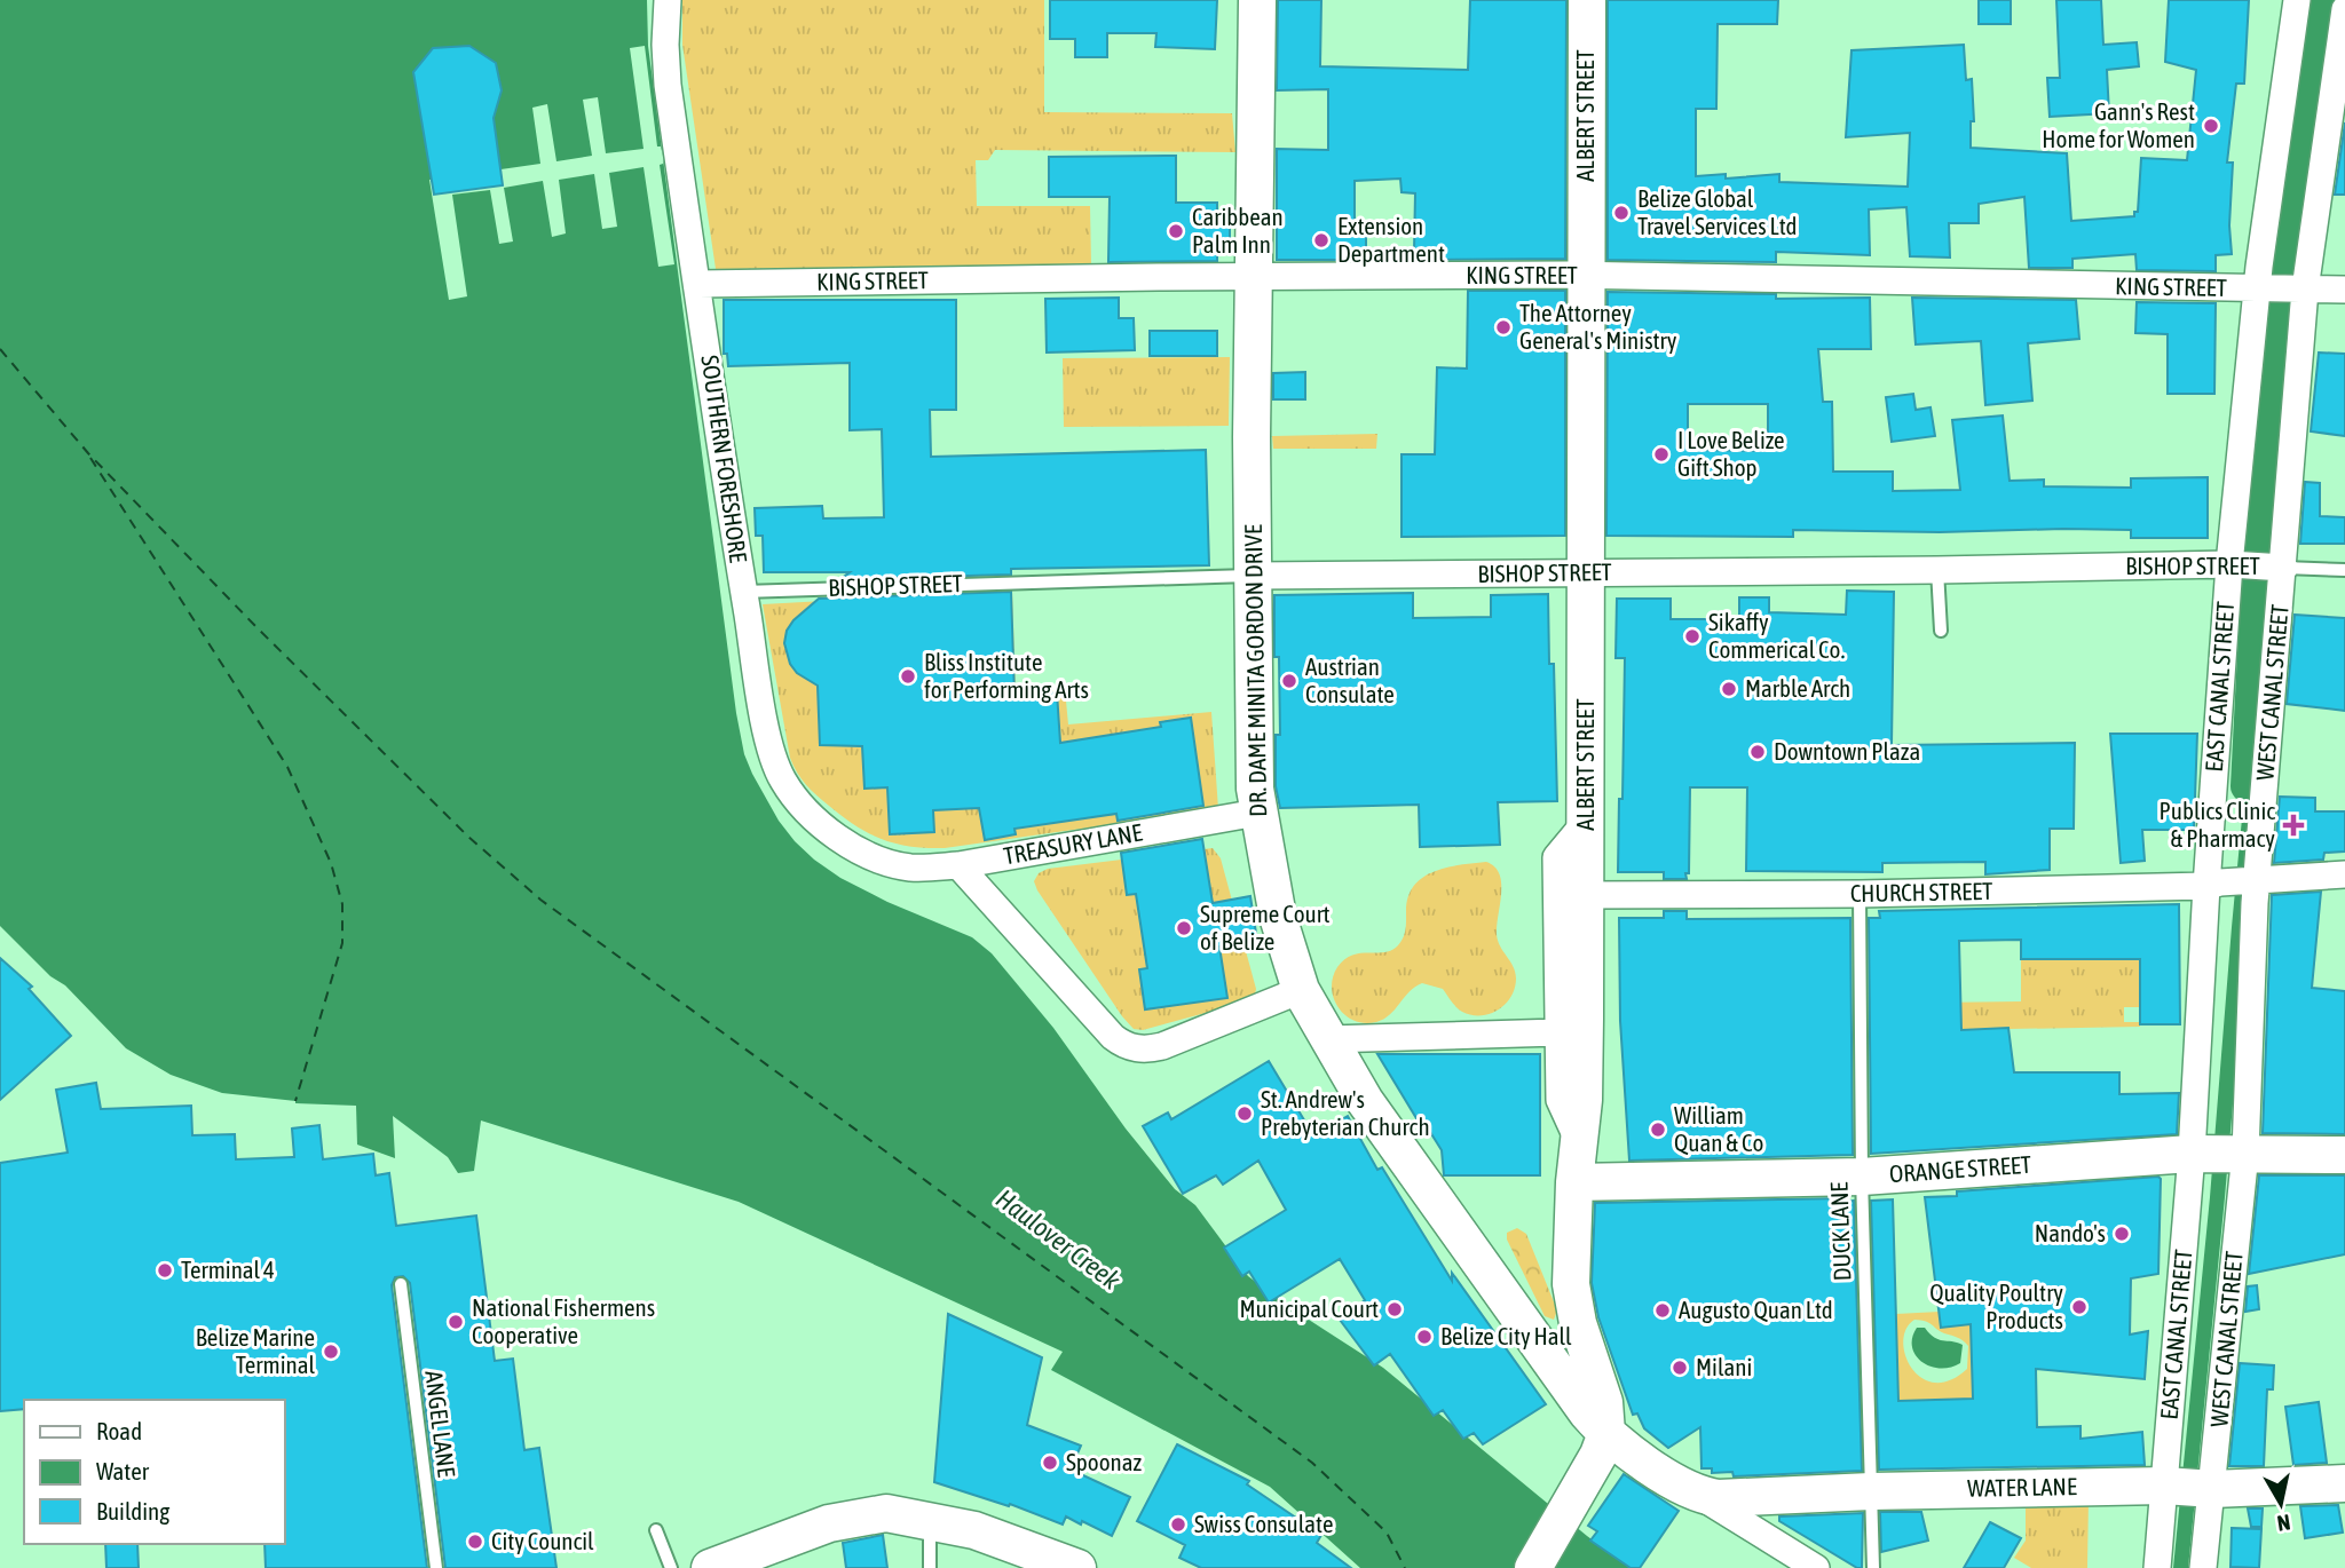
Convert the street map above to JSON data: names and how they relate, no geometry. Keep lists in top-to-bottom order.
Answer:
{
  "streets": {
    "main road": [
      "ALBERT STREET",
      "DR. DAME MINITA GORDON DRIVE",
      "ORANGE STREET",
      "WATER LANE"
    ],
    "street": [
      "KING STREET",
      "SOUTHERN FORESHORE",
      "BISHOP STREET",
      "EAST CANAL STREET",
      "WEST CANAL STREET",
      "TREASURY LANE",
      "CHURCH STREET"
    ],
    "lane": ["DUCK LANE", "ANGEL LANE"]
  },
  "crossings": [
    ["ALBERT STREET", "KING STREET"],
    ["ALBERT STREET", "BISHOP STREET"],
    ["ALBERT STREET", "DR. DAME MINITA GORDON DRIVE"],
    ["ALBERT STREET", "CHURCH STREET"],
    ["ALBERT STREET", "ORANGE STREET"],
    ["KING STREET", "SOUTHERN FORESHORE"],
    ["KING STREET", "DR. DAME MINITA GORDON DRIVE"],
    ["KING STREET", "EAST CANAL STREET"],
    ["KING STREET", "WEST CANAL STREET"],
    ["SOUTHERN FORESHORE", "BISHOP STREET"],
    ["SOUTHERN FORESHORE", "TREASURY LANE"],
    ["BISHOP STREET", "DR. DAME MINITA GORDON DRIVE"],
    ["BISHOP STREET", "EAST CANAL STREET"],
    ["BISHOP STREET", "WEST CANAL STREET"],
    ["DR. DAME MINITA GORDON DRIVE", "TREASURY LANE"],
    ["DR. DAME MINITA GORDON DRIVE", "WATER LANE"],
    ["EAST CANAL STREET", "WEST CANAL STREET"],
    ["EAST CANAL STREET", "CHURCH STREET"],
    ["EAST CANAL STREET", "ORANGE STREET"],
    ["EAST CANAL STREET", "WATER LANE"],
    ["WEST CANAL STREET", "CHURCH STREET"],
    ["WEST CANAL STREET", "ORANGE STREET"],
    ["WEST CANAL STREET", "WATER LANE"],
    ["CHURCH STREET", "DUCK LANE"],
    ["ORANGE STREET", "DUCK LANE"],
    ["DUCK LANE", "WATER LANE"]
  ],
  "water": ["Haulover Creek"],
  "places": {
    "other": [
      "Gann's Rest Home for Women",
      "Belize Global Travel Services Ltd",
      "Caribbean Palm Inn",
      "Extension Department",
      "The Attorney General's Ministry",
      "I Love Belize Gift Shop",
      "Sikaffy Commerical Co.",
      "Bliss Institute for Performing Arts",
      "Austrian Consulate",
      "Marble Arch",
      "Downtown Plaza",
      "Supreme Court of Belize",
      "St. Andrew's Prebyterian Church",
      "William Quan & Co",
      "Nando's",
      "Terminal 4",
      "Quality Poultry Products",
      "Municipal Court",
      "Augusto Quan Ltd",
      "National Fishermens Cooperative",
      "Belize City Hall",
      "Belize Marine Terminal",
      "Milani",
      "Spoonaz",
      "Swiss Consulate",
      "City Council"
    ],
    "health": ["Publics Clinic & Pharmacy"]
  },
  "legend": ["Road", "Water", "Building"],
  "north": "bottom"
}
